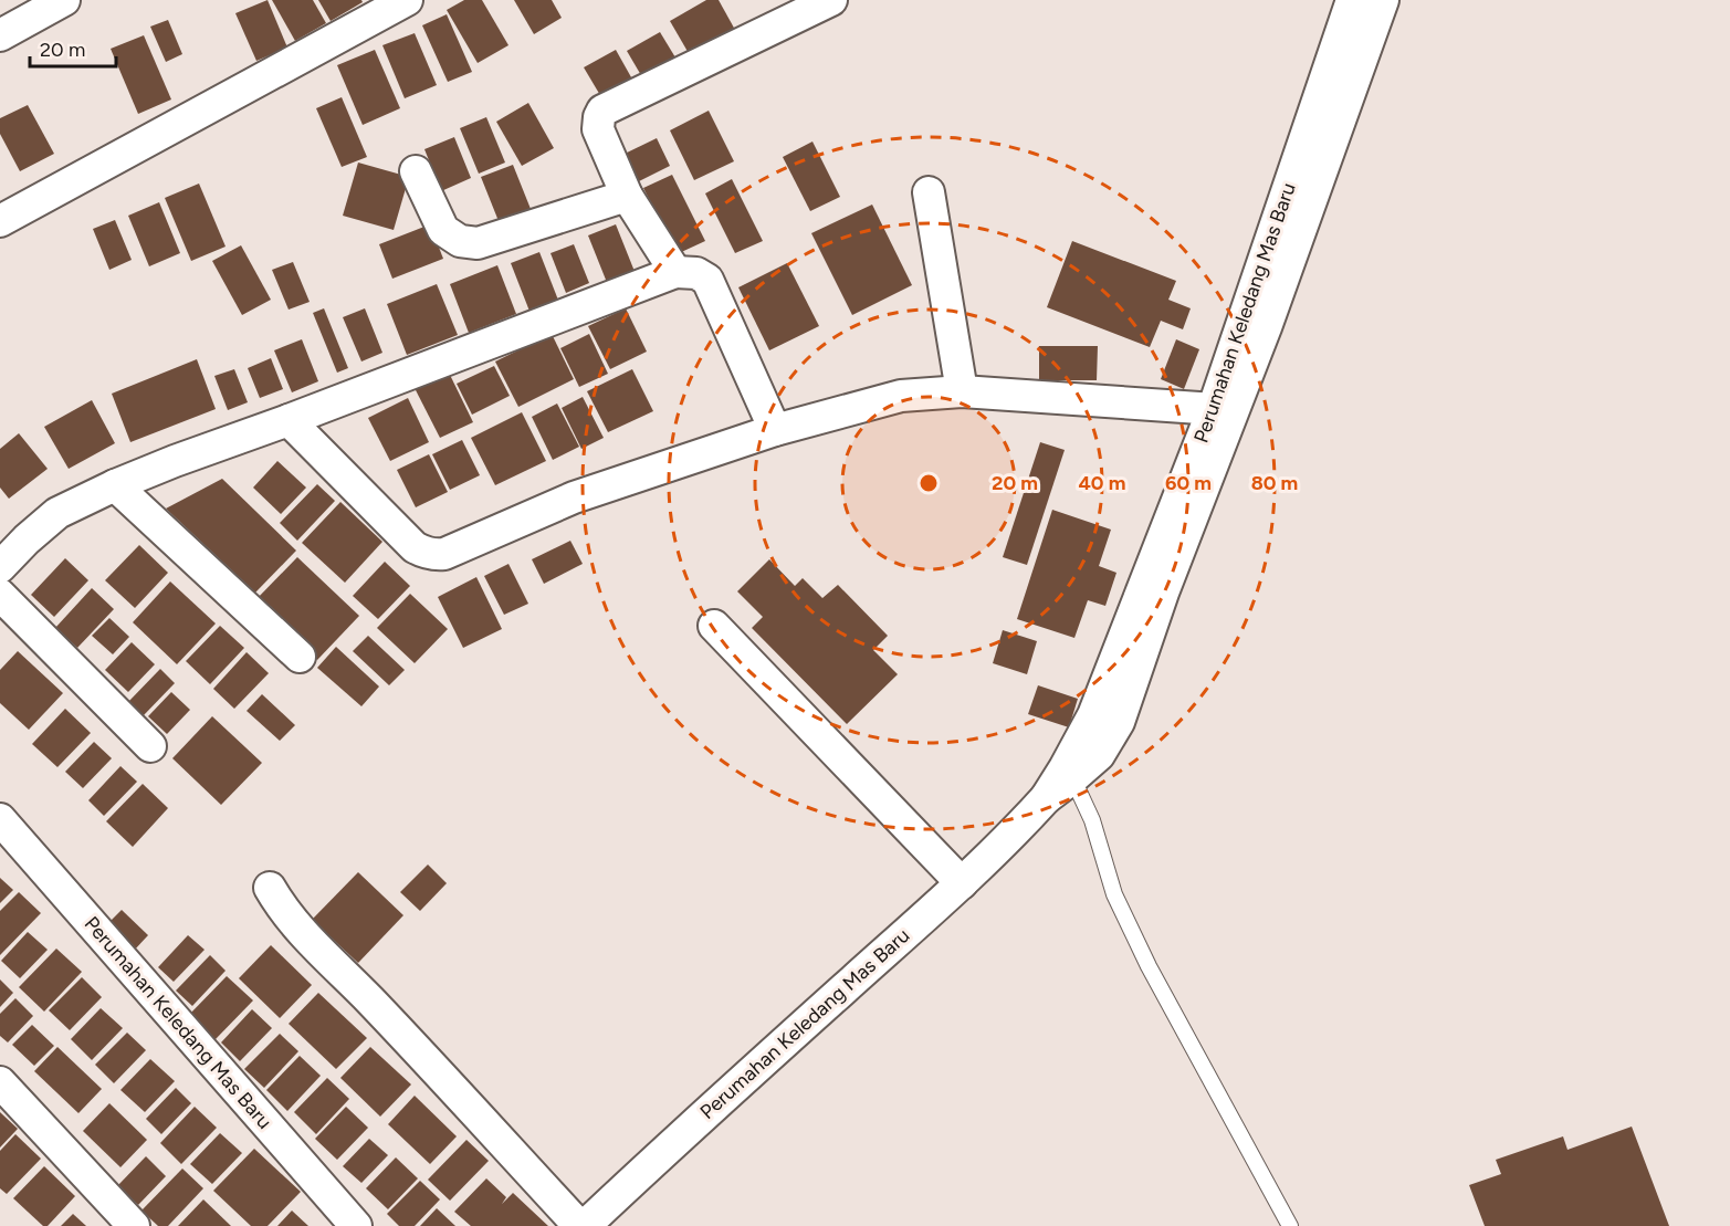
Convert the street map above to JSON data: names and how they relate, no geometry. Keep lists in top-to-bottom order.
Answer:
{
  "streets": {
    "street": ["Perumahan Keledang Mas Baru"]
  },
  "scale_bar": "20 m",
  "rings": [
    "20 m",
    "40 m",
    "60 m",
    "80 m"
  ]
}
